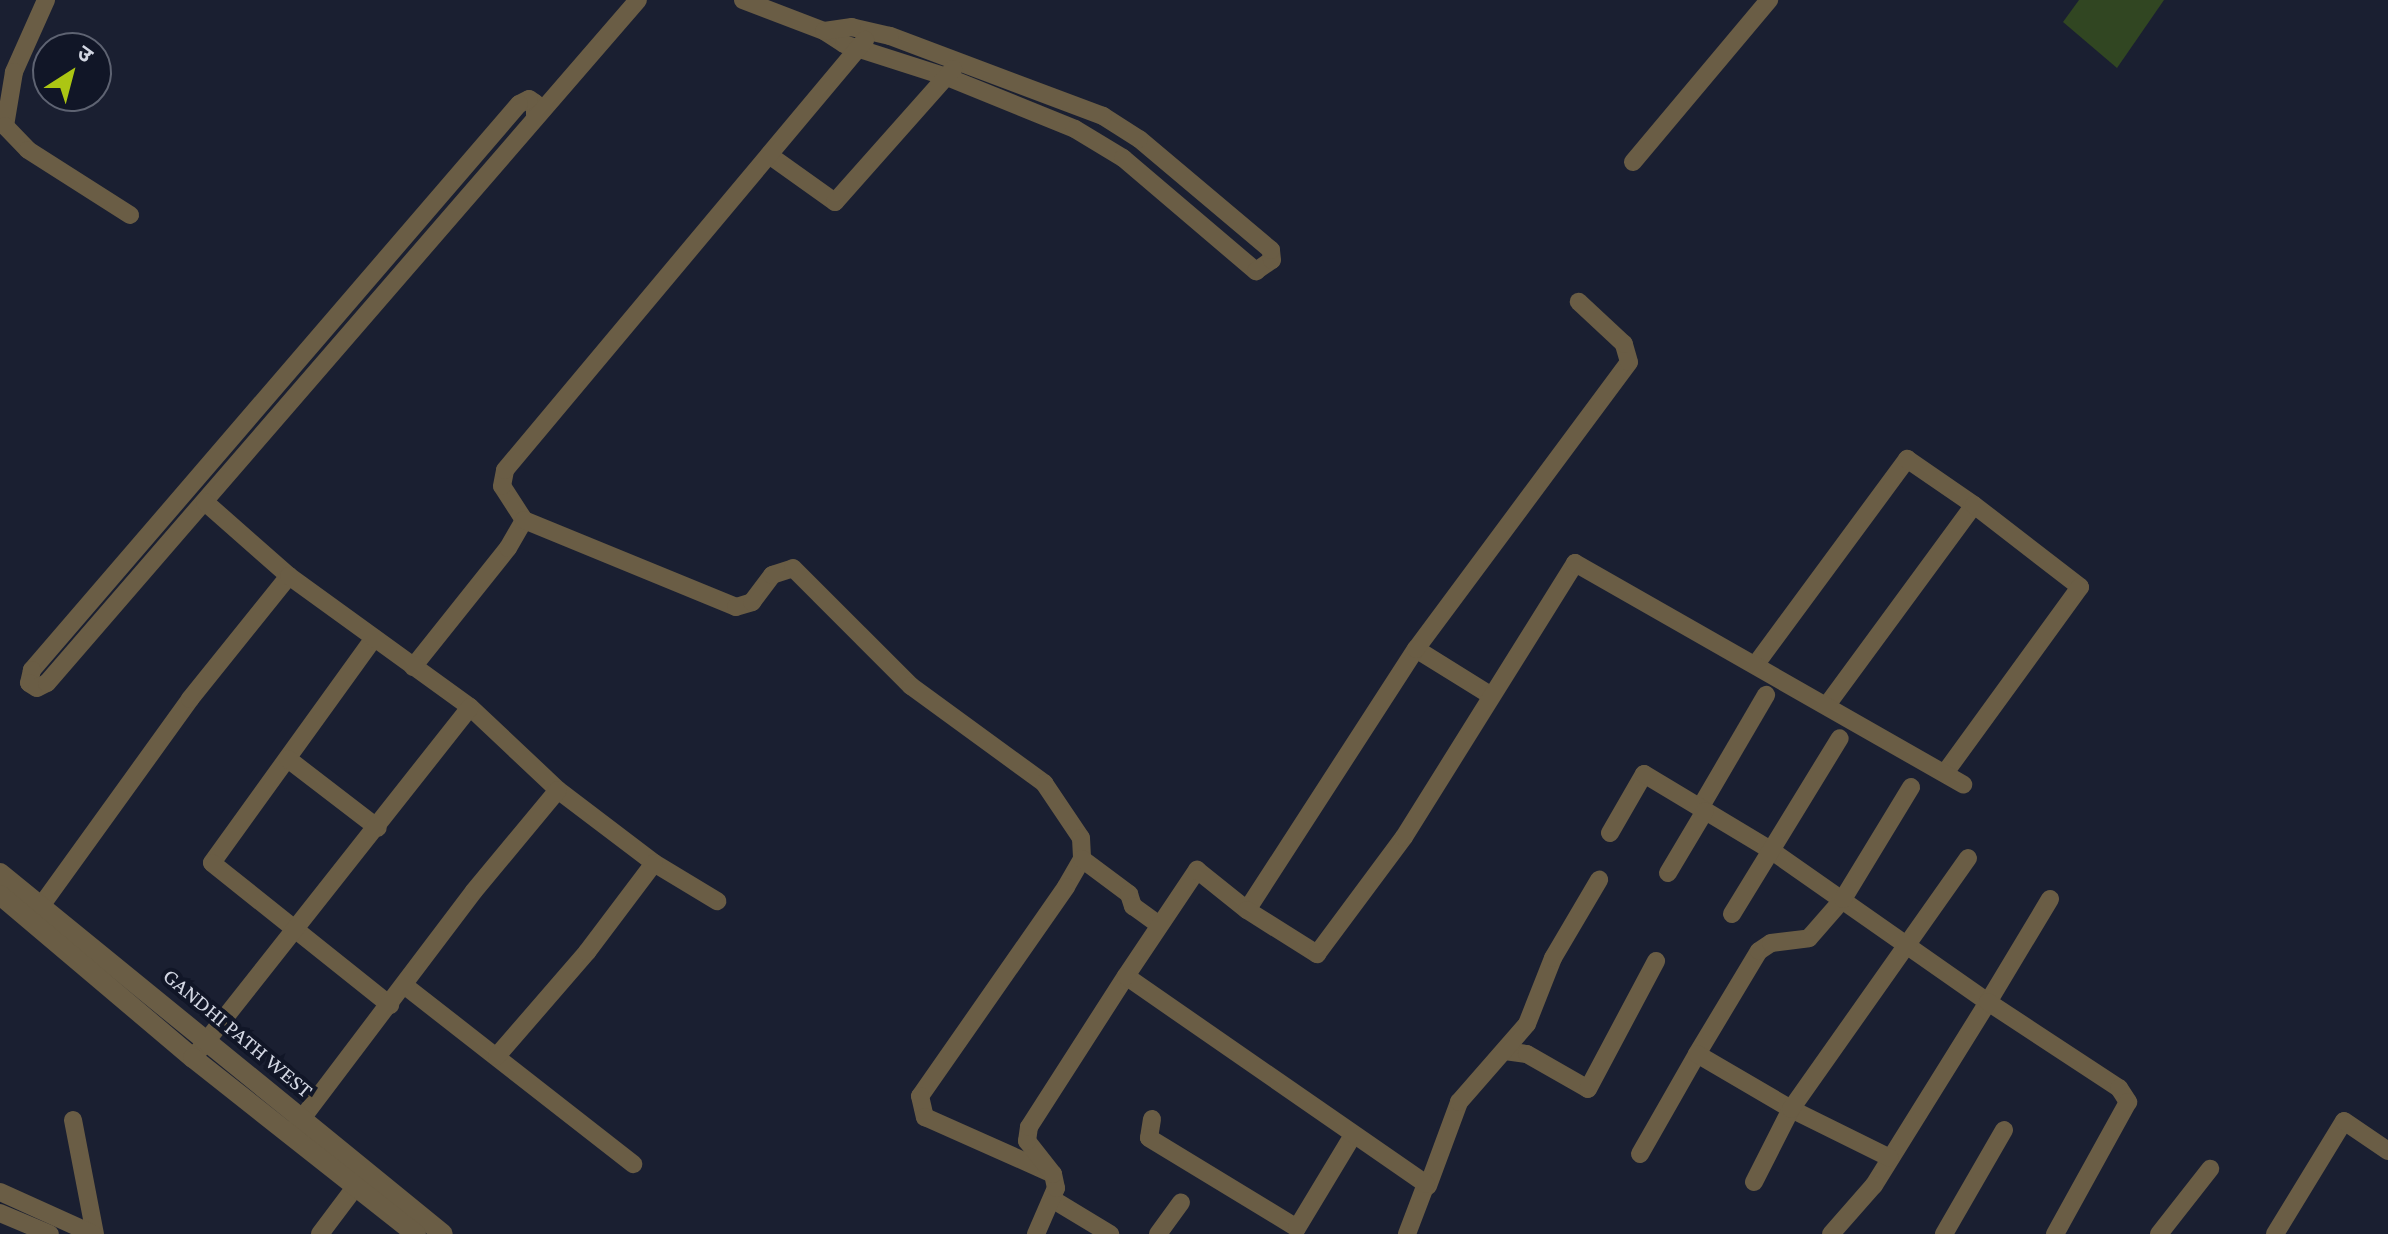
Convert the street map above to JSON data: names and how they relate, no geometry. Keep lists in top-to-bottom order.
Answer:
{
  "streets": {
    "street": ["GANDHI PATH WEST"]
  },
  "north": "top right"
}
